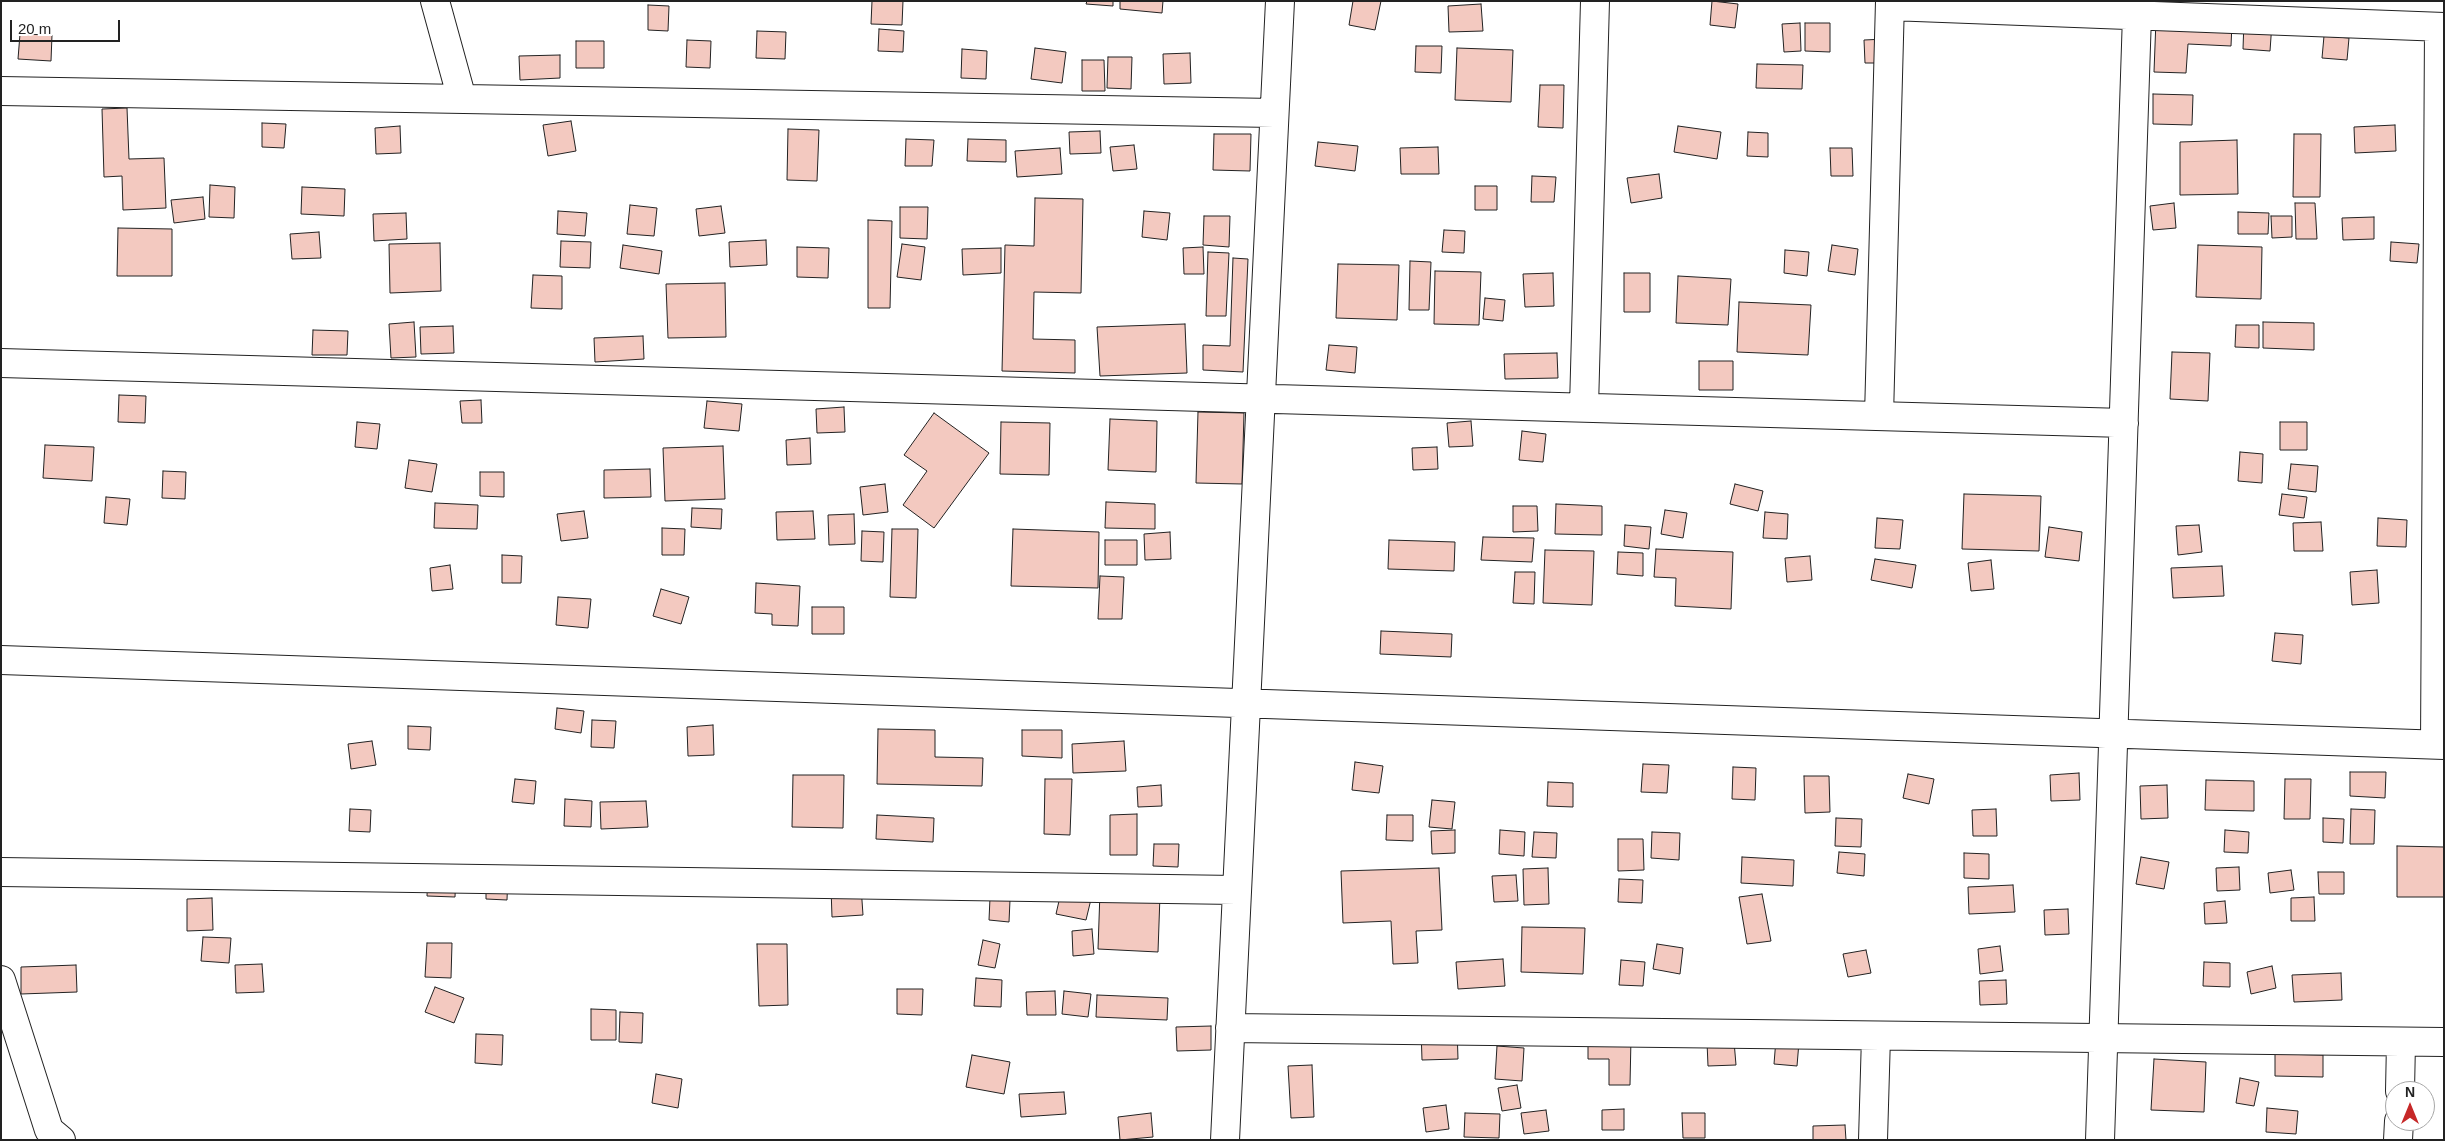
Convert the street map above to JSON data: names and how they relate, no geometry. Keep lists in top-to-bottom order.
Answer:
{
  "scale_bar": "20 m",
  "north": "top"
}
